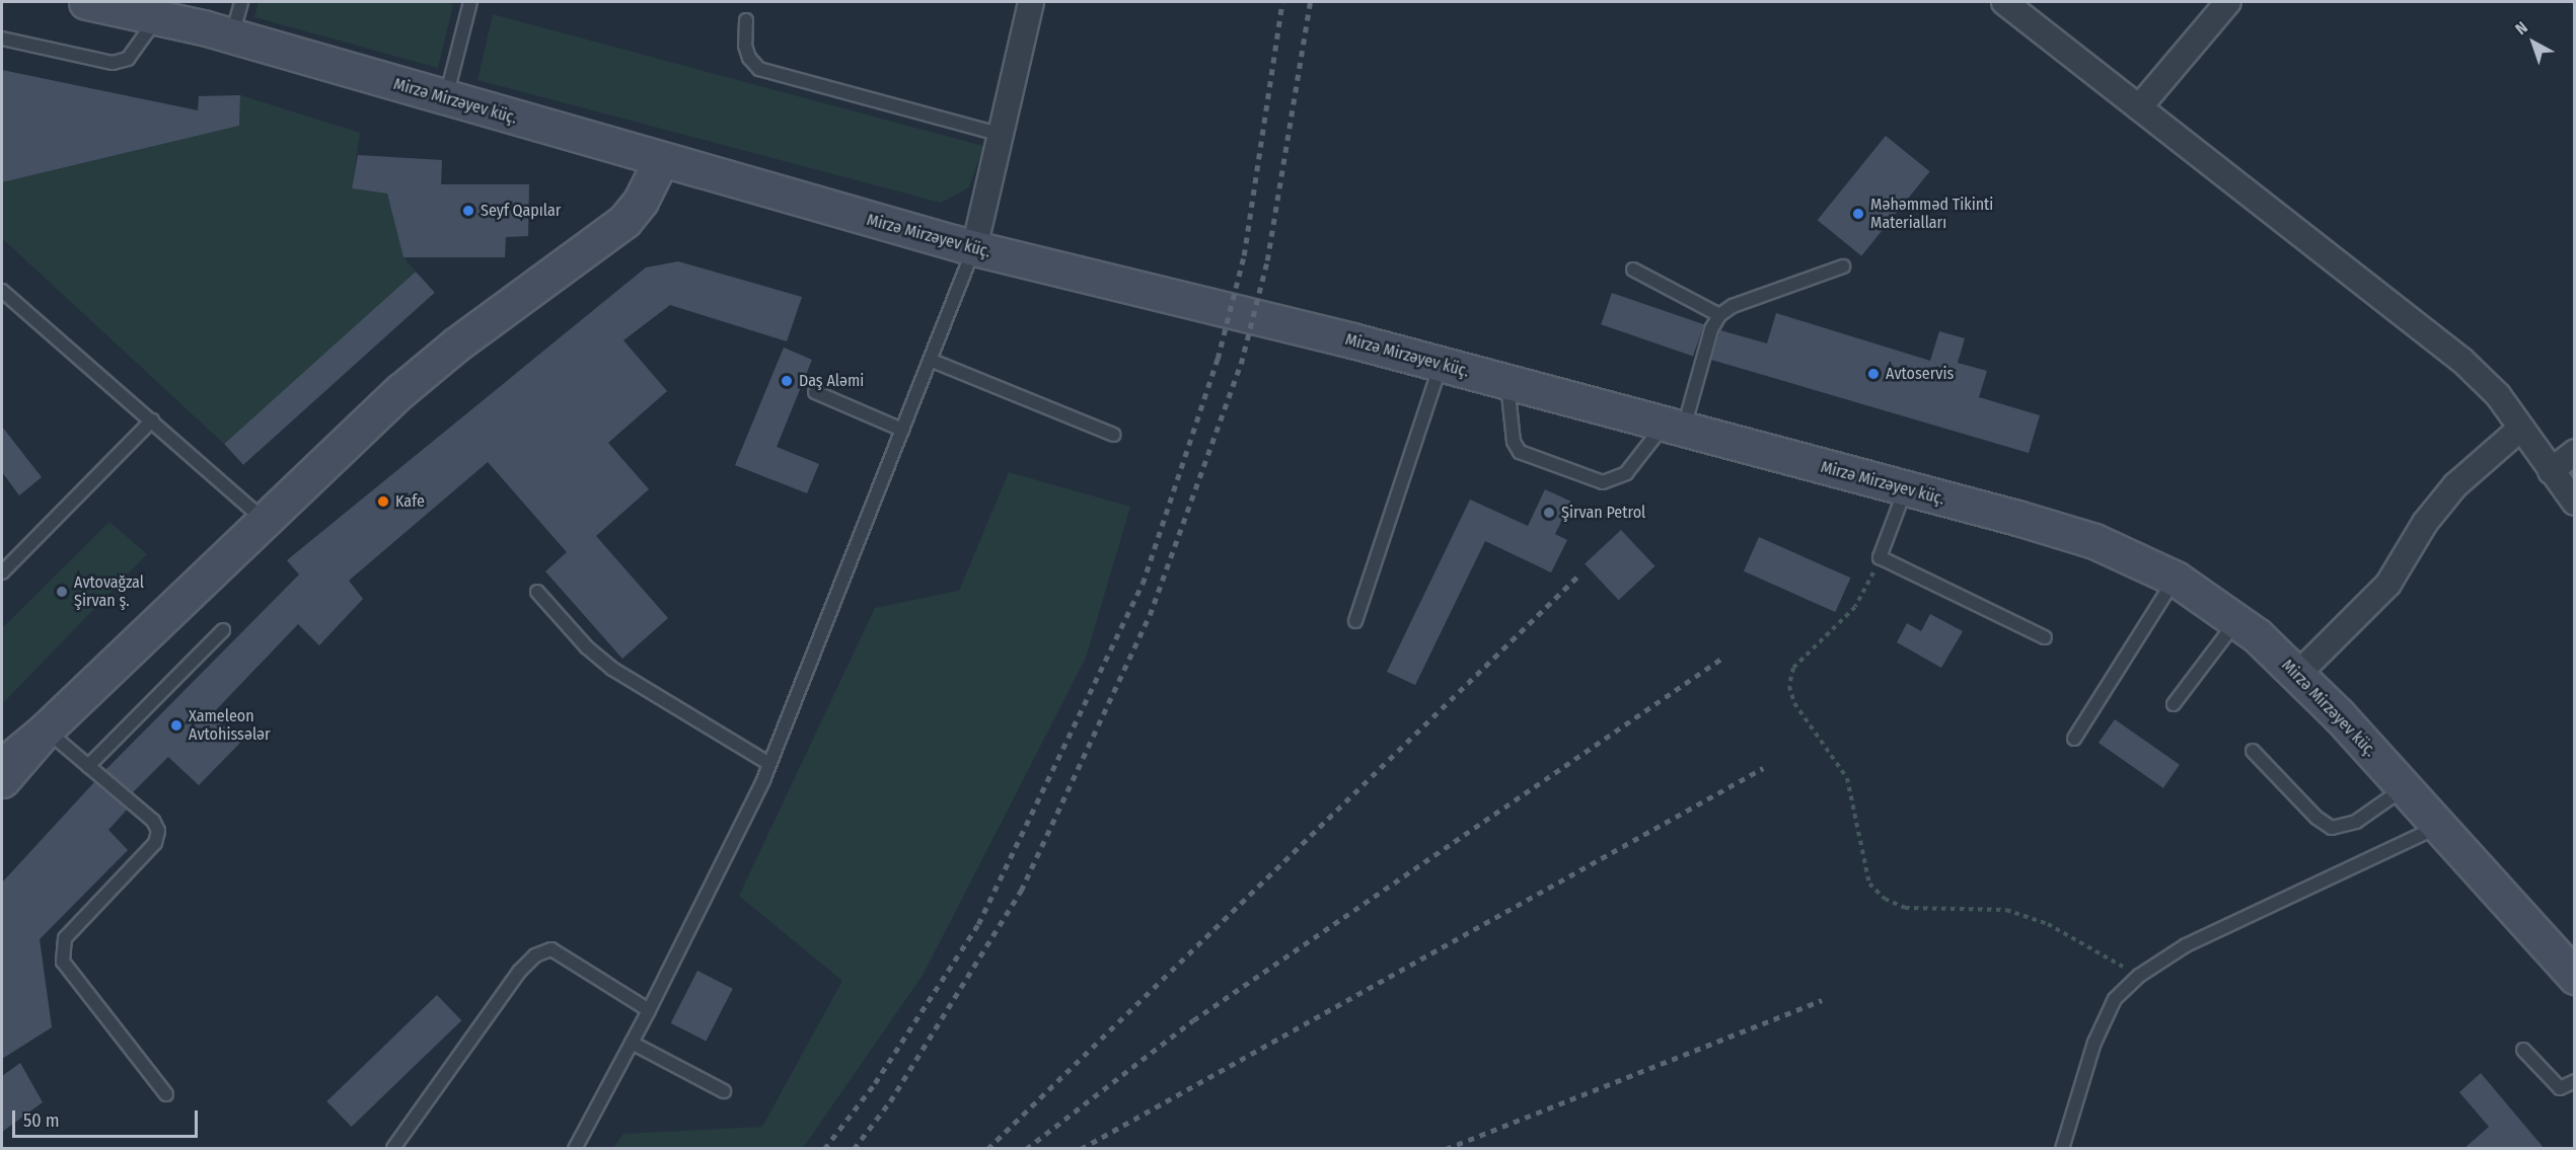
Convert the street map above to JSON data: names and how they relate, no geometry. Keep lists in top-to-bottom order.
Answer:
{
  "streets": {
    "main road": ["Mirzə Mirzəyev küç."]
  },
  "places": [
    "Seyf Qapılar",
    "Məhəmməd Tikinti Materialları",
    "Avtoservis",
    "Daş Aləmi",
    "Kafe",
    "Şirvan Petrol",
    "Avtovağzal Şirvan ş.",
    "Xameleon Avtohissələr"
  ],
  "scale_bar": "50 m",
  "north": "top left"
}
